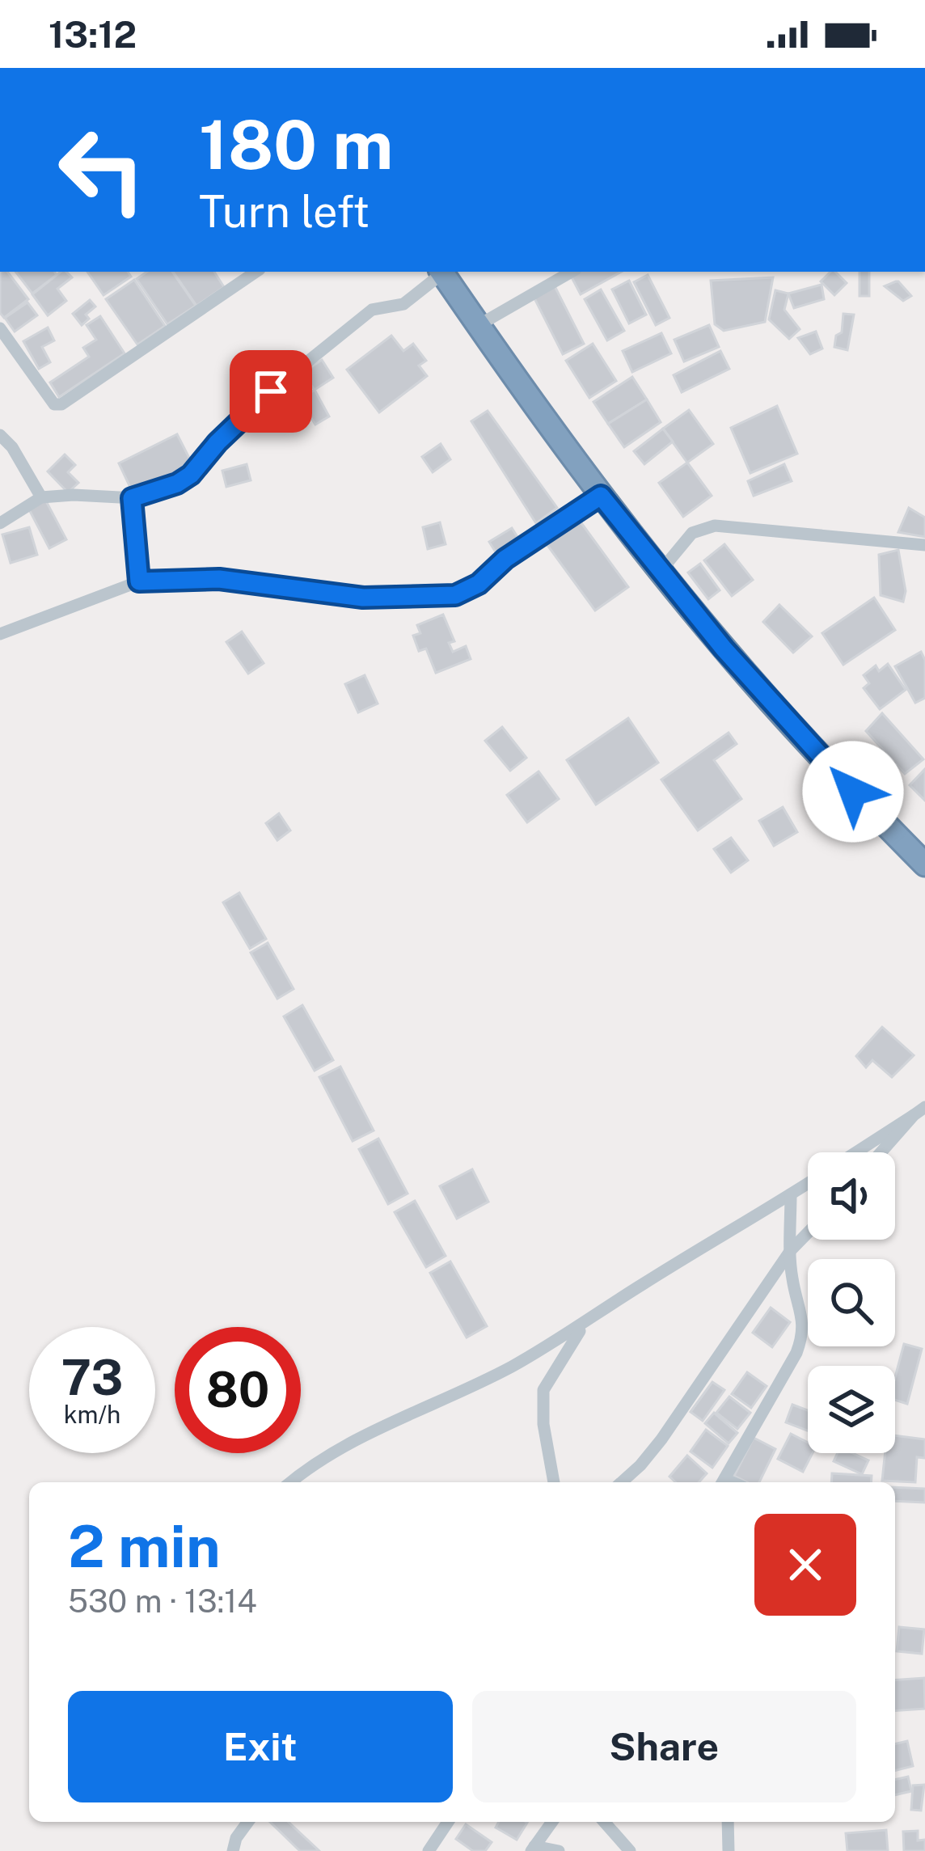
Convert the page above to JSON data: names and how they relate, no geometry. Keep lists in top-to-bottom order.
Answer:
{
  "page": {
    "status": "13:12",
    "turn": ["180 m", "Turn left"],
    "speed": "73 km/h",
    "limit": "80",
    "heading": ["2 min", "530 m · 13:14"],
    "buttons": ["Exit", "Share"]
  }
}
